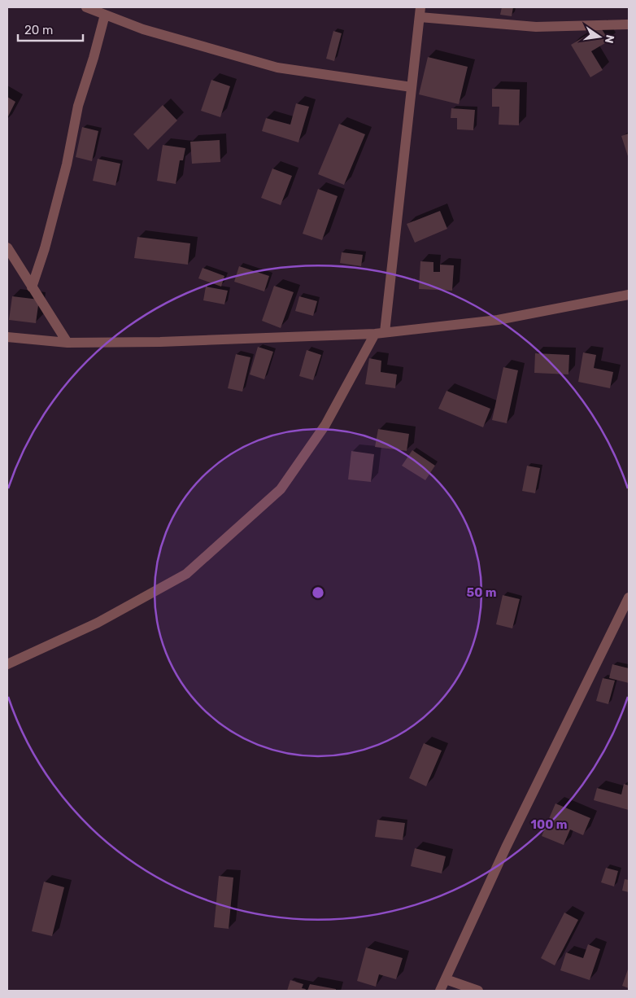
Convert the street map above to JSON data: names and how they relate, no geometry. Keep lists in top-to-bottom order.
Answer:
{
  "scale_bar": "20 m",
  "north": "right",
  "rings": ["50 m", "100 m"]
}
